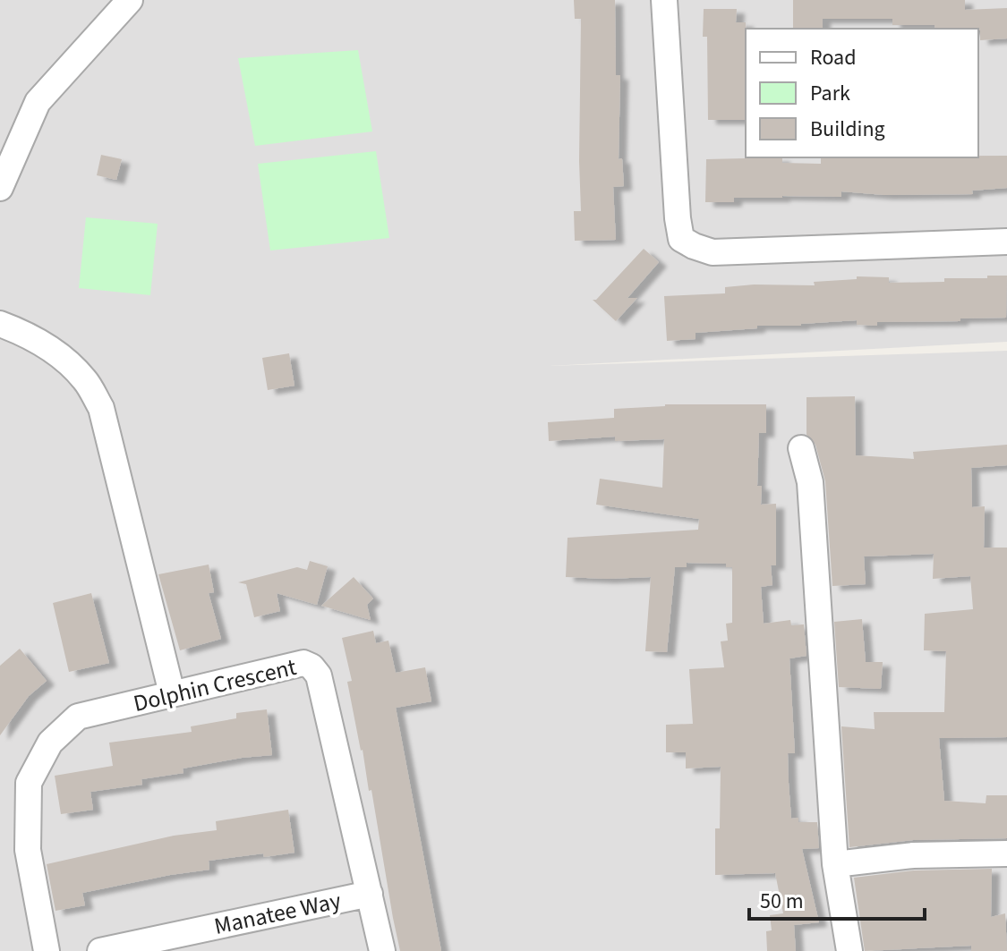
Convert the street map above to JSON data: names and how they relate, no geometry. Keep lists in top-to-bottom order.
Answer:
{
  "streets": {
    "street": ["Dolphin Crescent", "Manatee Way"]
  },
  "crossings": [
    ["Dolphin Crescent", "Manatee Way"]
  ],
  "legend": ["Road", "Park", "Building"],
  "scale_bar": "50 m"
}
